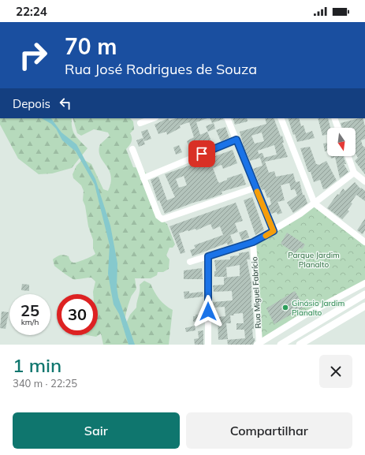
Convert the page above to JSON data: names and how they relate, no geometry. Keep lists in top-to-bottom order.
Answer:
{
  "streets": {
    "street": ["Rua Miguel Fabrício"]
  },
  "parks": ["Parque Jardim Planalto"],
  "places": ["Ginásio Jardim Planalto"],
  "north": "bottom",
  "page": {
    "status": "22:24",
    "turn": ["70 m", "Rua José Rodrigues de Souza"],
    "then": "Depois",
    "speed": "25 km/h",
    "limit": "30",
    "heading": ["1 min", "340 m · 22:25"],
    "buttons": ["Sair", "Compartilhar"]
  }
}
